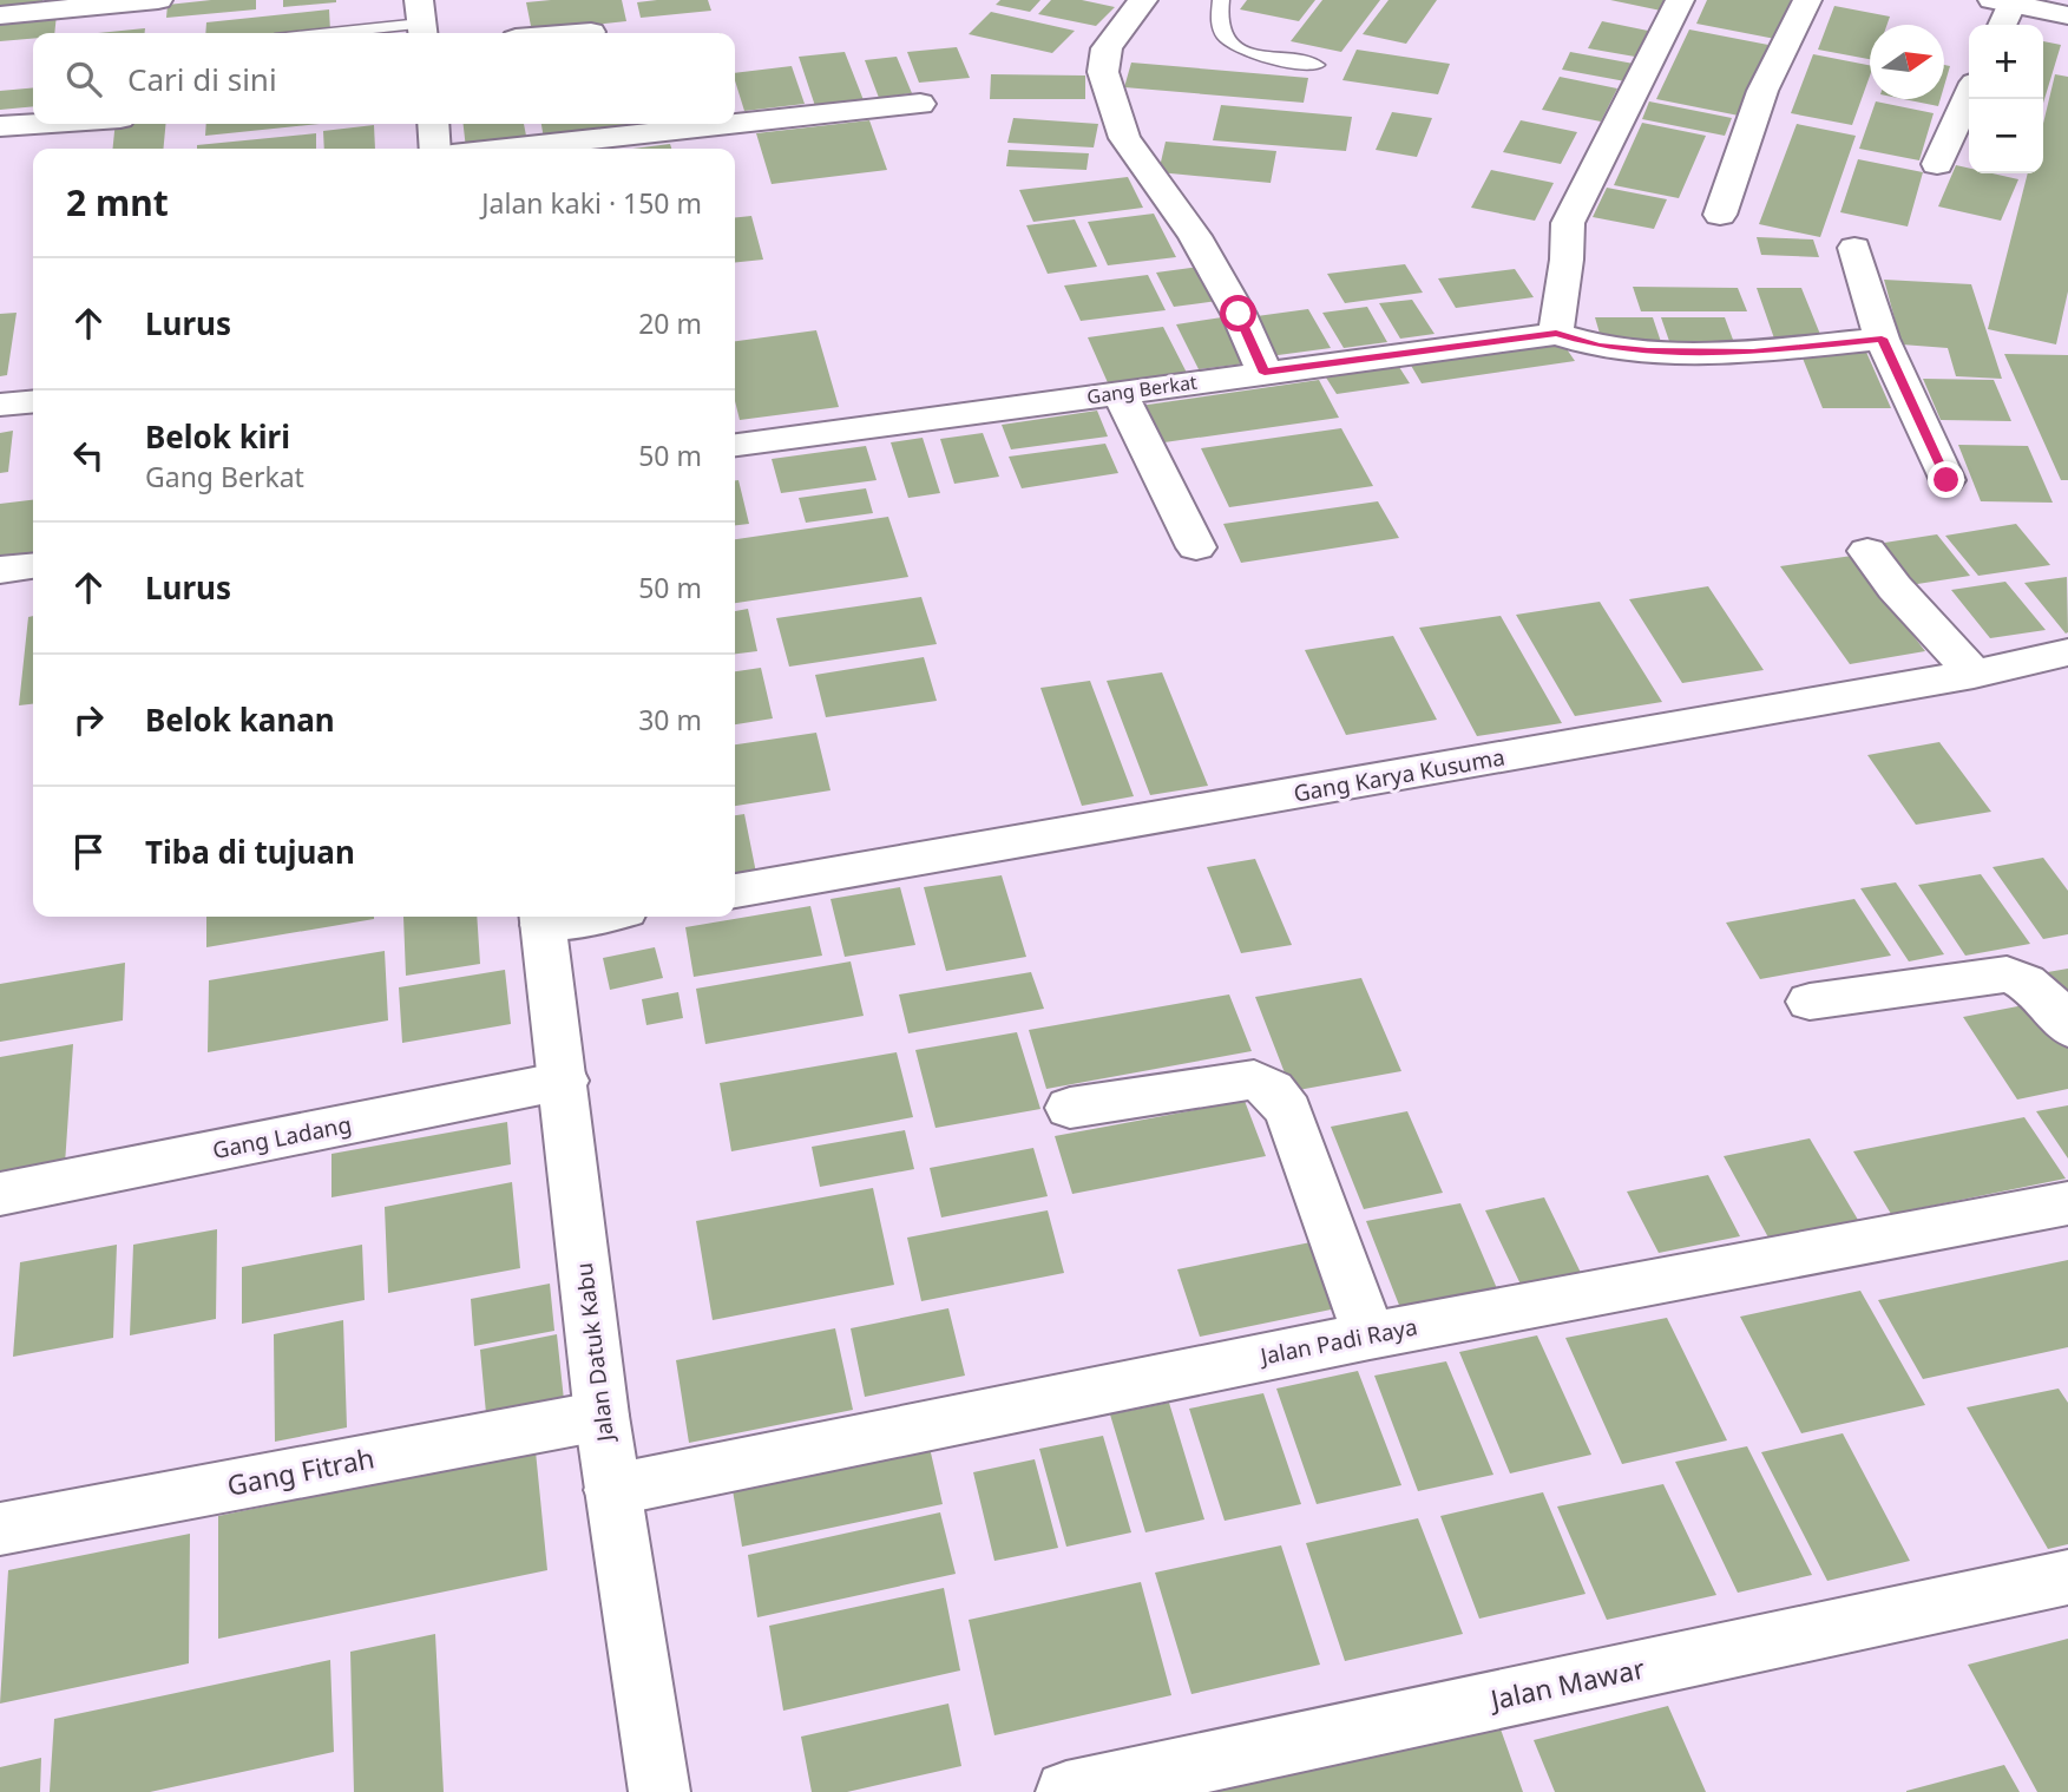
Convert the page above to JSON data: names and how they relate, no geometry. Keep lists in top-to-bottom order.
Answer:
{
  "streets": {
    "street": [
      "Gang Berkat",
      "Gang Karya Kusuma",
      "Gang Ladang",
      "Jalan Padi Raya",
      "Jalan Datuk Kabu",
      "Gang Fitrah",
      "Jalan Mawar"
    ]
  },
  "crossings": [
    ["Gang Ladang", "Jalan Datuk Kabu"],
    ["Jalan Padi Raya", "Jalan Datuk Kabu"],
    ["Jalan Datuk Kabu", "Gang Fitrah"]
  ],
  "north": "right",
  "page": {
    "map_buttons": ["+", "−"],
    "search": "Cari di sini",
    "heading": ["2 mnt", "Jalan kaki · 150 m"],
    "list": [
      ["Lurus", "20 m"],
      ["Belok kiri", "Gang Berkat", "50 m"],
      ["Lurus", "50 m"],
      ["Belok kanan", "30 m"],
      "Tiba di tujuan"
    ]
  }
}
